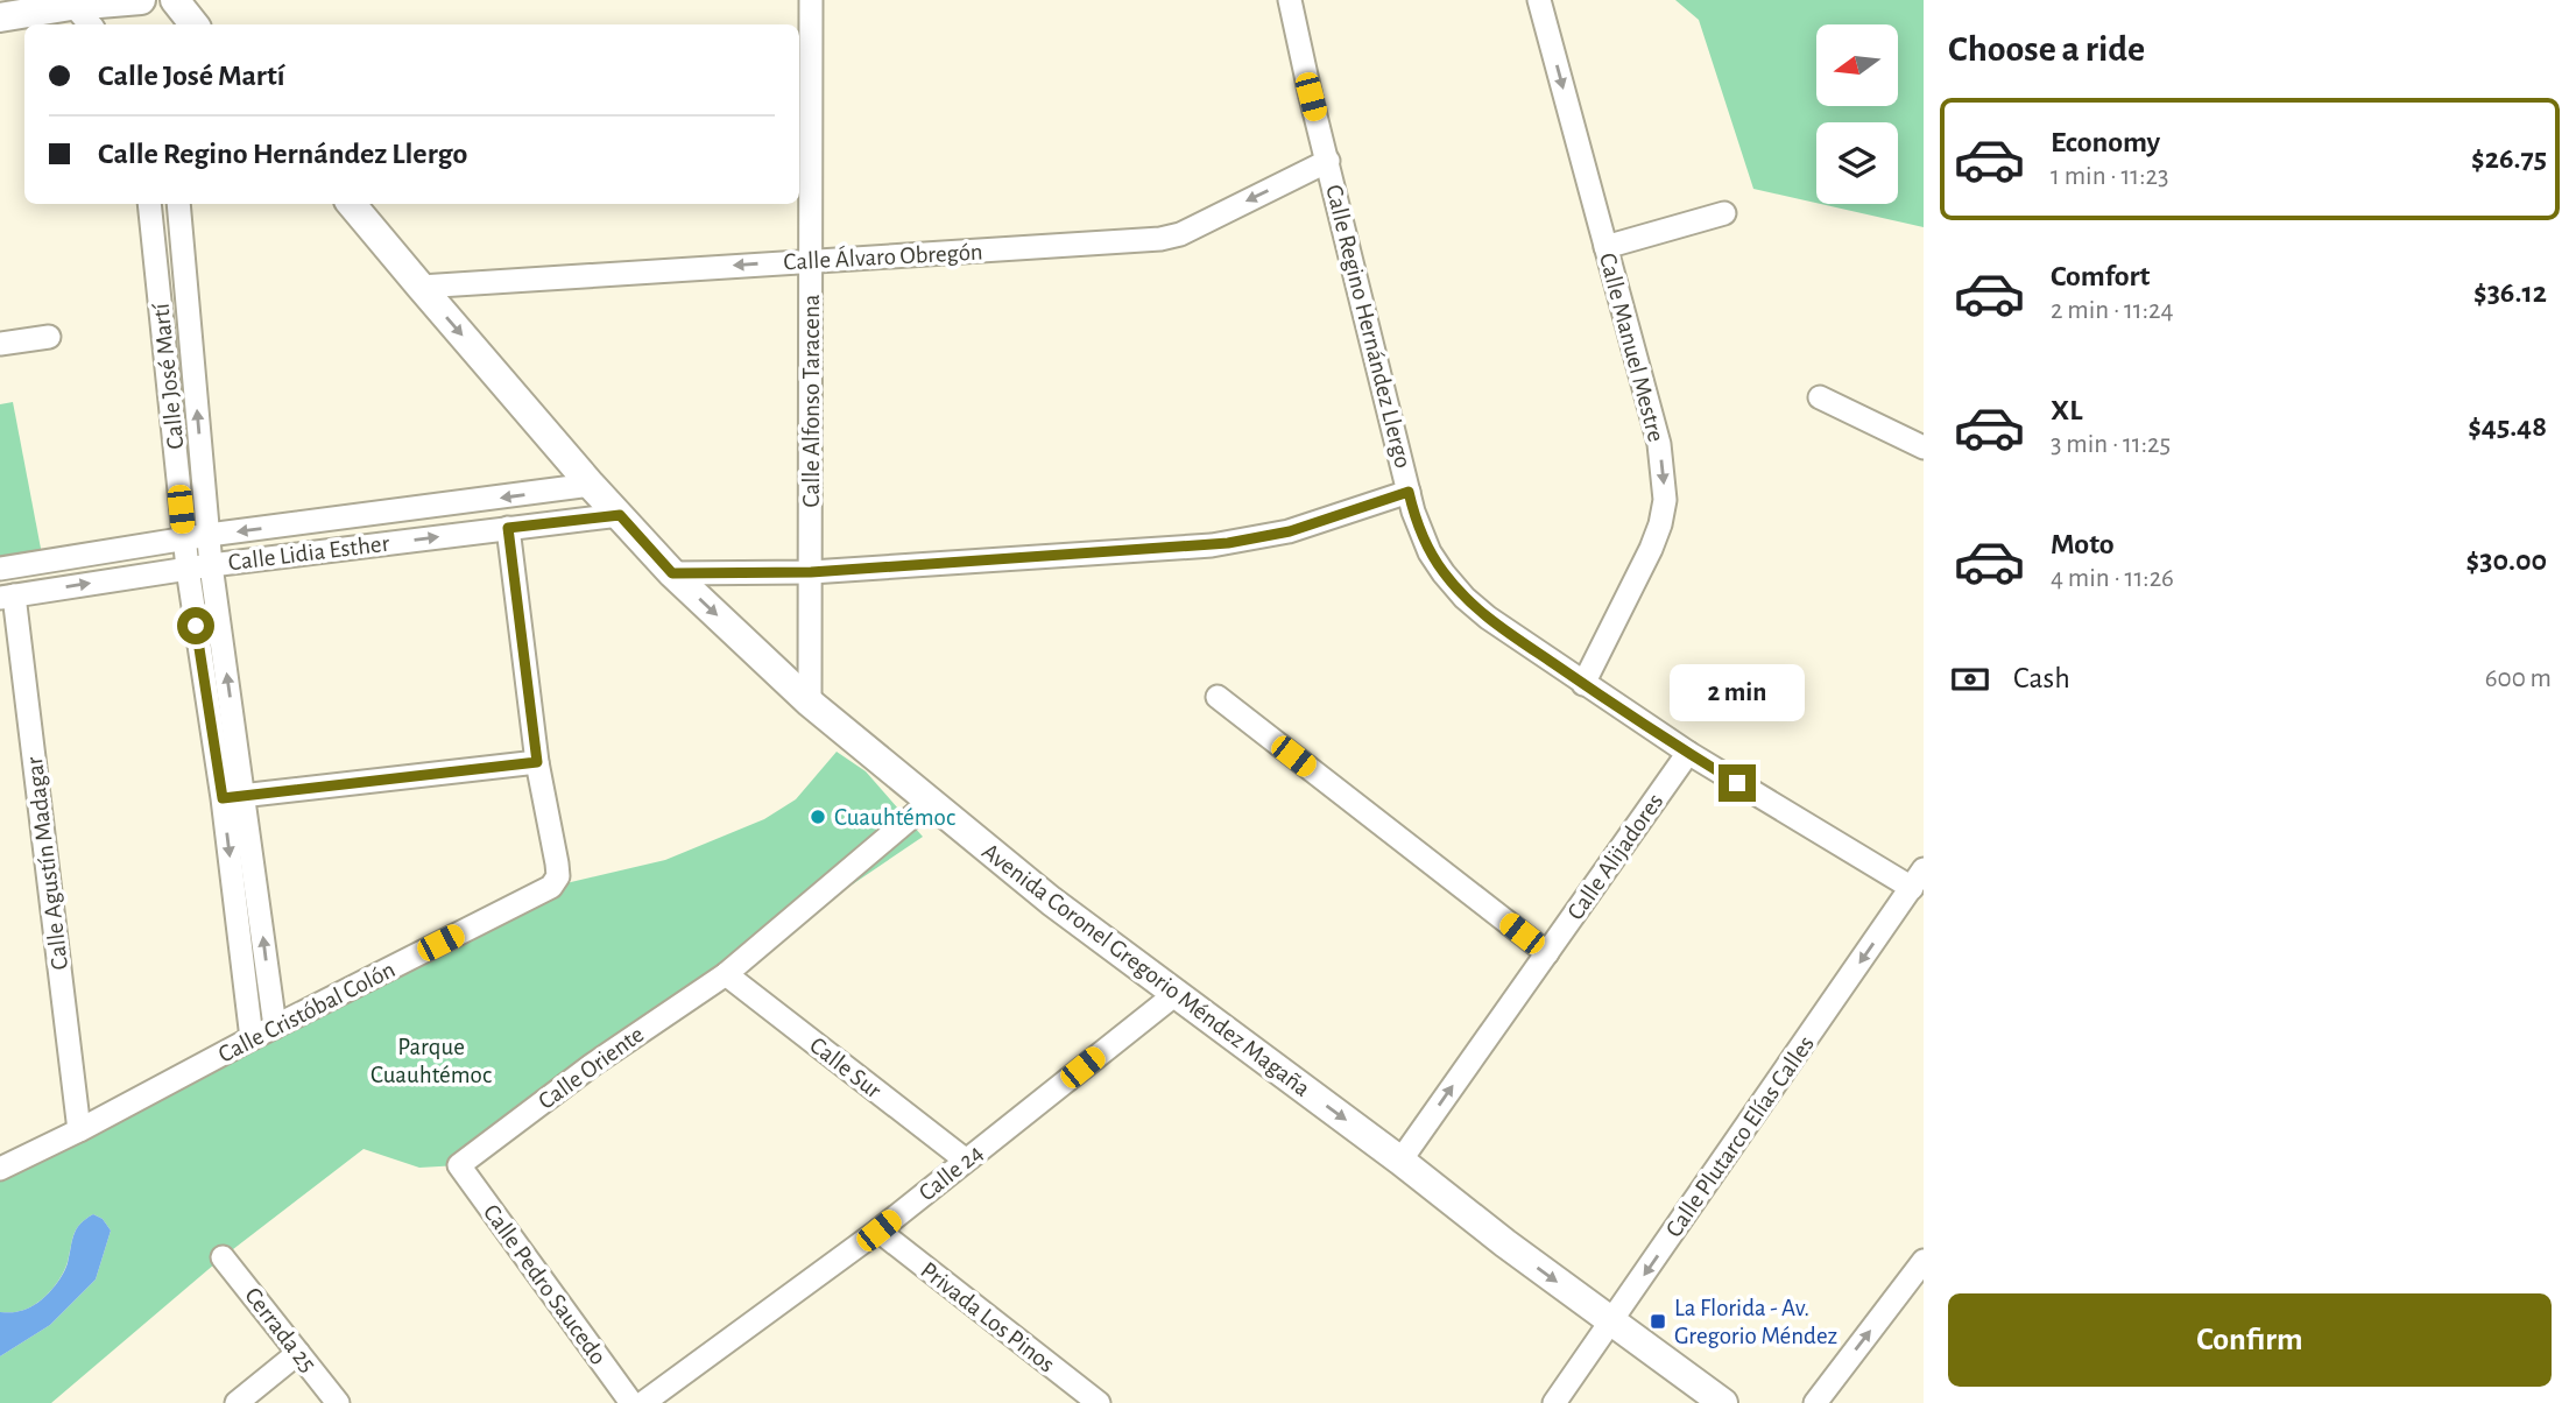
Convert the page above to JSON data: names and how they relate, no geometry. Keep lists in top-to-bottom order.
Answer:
{
  "streets": {
    "main road": ["Avenida Coronel Gregorio Méndez Magaña"],
    "street": [
      "Calle Álvaro Obregón",
      "Calle Regino Hernández Llergo",
      "Calle Manuel Mestre",
      "Calle José Martí",
      "Calle Alfonso Taracena",
      "Calle Lidia Esther",
      "Calle Alijadores",
      "Calle Agustín Madagar",
      "Calle Cristóbal Colón",
      "Calle Oriente",
      "Calle Sur",
      "Calle Plutarco Elías Calles",
      "Calle 24",
      "Calle Pedro Saucedo",
      "Privada Los Pinos",
      "Cerrada 25"
    ]
  },
  "crossings": [
    ["Calle Álvaro Obregón", "Calle Regino Hernández Llergo"],
    ["Calle Álvaro Obregón", "Calle Alfonso Taracena"],
    ["Calle Álvaro Obregón", "Avenida Coronel Gregorio Méndez Magaña"],
    ["Calle Regino Hernández Llergo", "Calle Manuel Mestre"],
    ["Calle Regino Hernández Llergo", "Calle Alijadores"],
    ["Calle Regino Hernández Llergo", "Calle Plutarco Elías Calles"],
    ["Calle José Martí", "Calle Lidia Esther"],
    ["Calle José Martí", "Calle Cristóbal Colón"],
    ["Calle Alfonso Taracena", "Avenida Coronel Gregorio Méndez Magaña"],
    ["Calle Lidia Esther", "Calle Agustín Madagar"],
    ["Calle Lidia Esther", "Avenida Coronel Gregorio Méndez Magaña"],
    ["Calle Lidia Esther", "Calle Cristóbal Colón"],
    ["Calle Alijadores", "Avenida Coronel Gregorio Méndez Magaña"],
    ["Calle Agustín Madagar", "Calle Cristóbal Colón"],
    ["Avenida Coronel Gregorio Méndez Magaña", "Calle Oriente"],
    ["Avenida Coronel Gregorio Méndez Magaña", "Calle Plutarco Elías Calles"],
    ["Avenida Coronel Gregorio Méndez Magaña", "Calle 24"],
    ["Calle Oriente", "Calle Sur"],
    ["Calle Oriente", "Calle Pedro Saucedo"],
    ["Calle Sur", "Calle 24"],
    ["Calle 24", "Privada Los Pinos"]
  ],
  "one_way": [
    "Calle Álvaro Obregón",
    "Calle Manuel Mestre",
    "Calle Alijadores",
    "Avenida Coronel Gregorio Méndez Magaña",
    "Calle Plutarco Elías Calles"
  ],
  "parks": ["Parque Cuauhtémoc"],
  "places": {
    "other": ["Cuauhtémoc"],
    "transit": ["La Florida - Av. Gregorio Méndez"]
  },
  "north": "left",
  "page": {
    "heading": "Choose a ride",
    "banner": ["Calle José Martí", "Calle Regino Hernández Llergo"],
    "list": [
      {
        "name": "Economy",
        "note": "1 min · 11:23",
        "value": "$26.75"
      },
      {
        "name": "Comfort",
        "note": "2 min · 11:24",
        "value": "$36.12"
      },
      {
        "name": "XL",
        "note": "3 min · 11:25",
        "value": "$45.48"
      },
      {
        "name": "Moto",
        "note": "4 min · 11:26",
        "value": "$30.00"
      }
    ],
    "pay": ["Cash", "600 m"],
    "bubble": "2 min",
    "buttons": "Confirm"
  }
}
